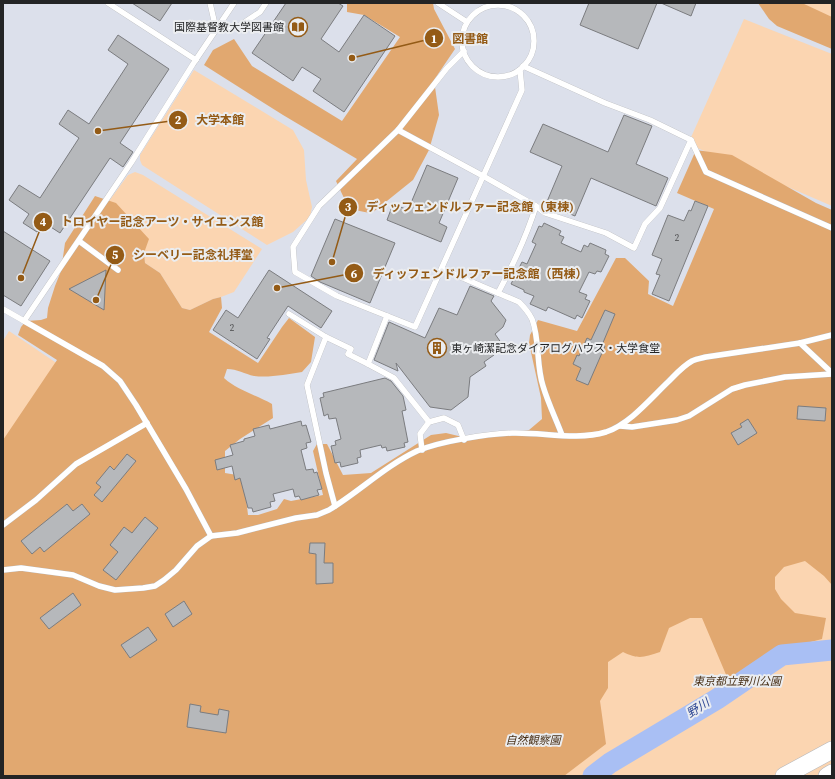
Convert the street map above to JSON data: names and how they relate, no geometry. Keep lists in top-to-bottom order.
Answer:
{
  "water": ["野川"],
  "parks": ["東京都立野川公園", "自然観察園"],
  "places": {
    "library": ["国際基督教大学図書館"],
    "other": [
      "図書館",
      "大学本館",
      "ディッフェンドルファー記念館（東棟)",
      "トロイヤー記念アーツ・サイエンス館",
      "ディッフェンドルファー記念館（西棟）",
      "シーベリー記念礼拝堂"
    ],
    "building": ["東ヶ崎潔記念ダイアログハウス・大学食堂"]
  },
  "house_numbers": ["2", "2"]
}
